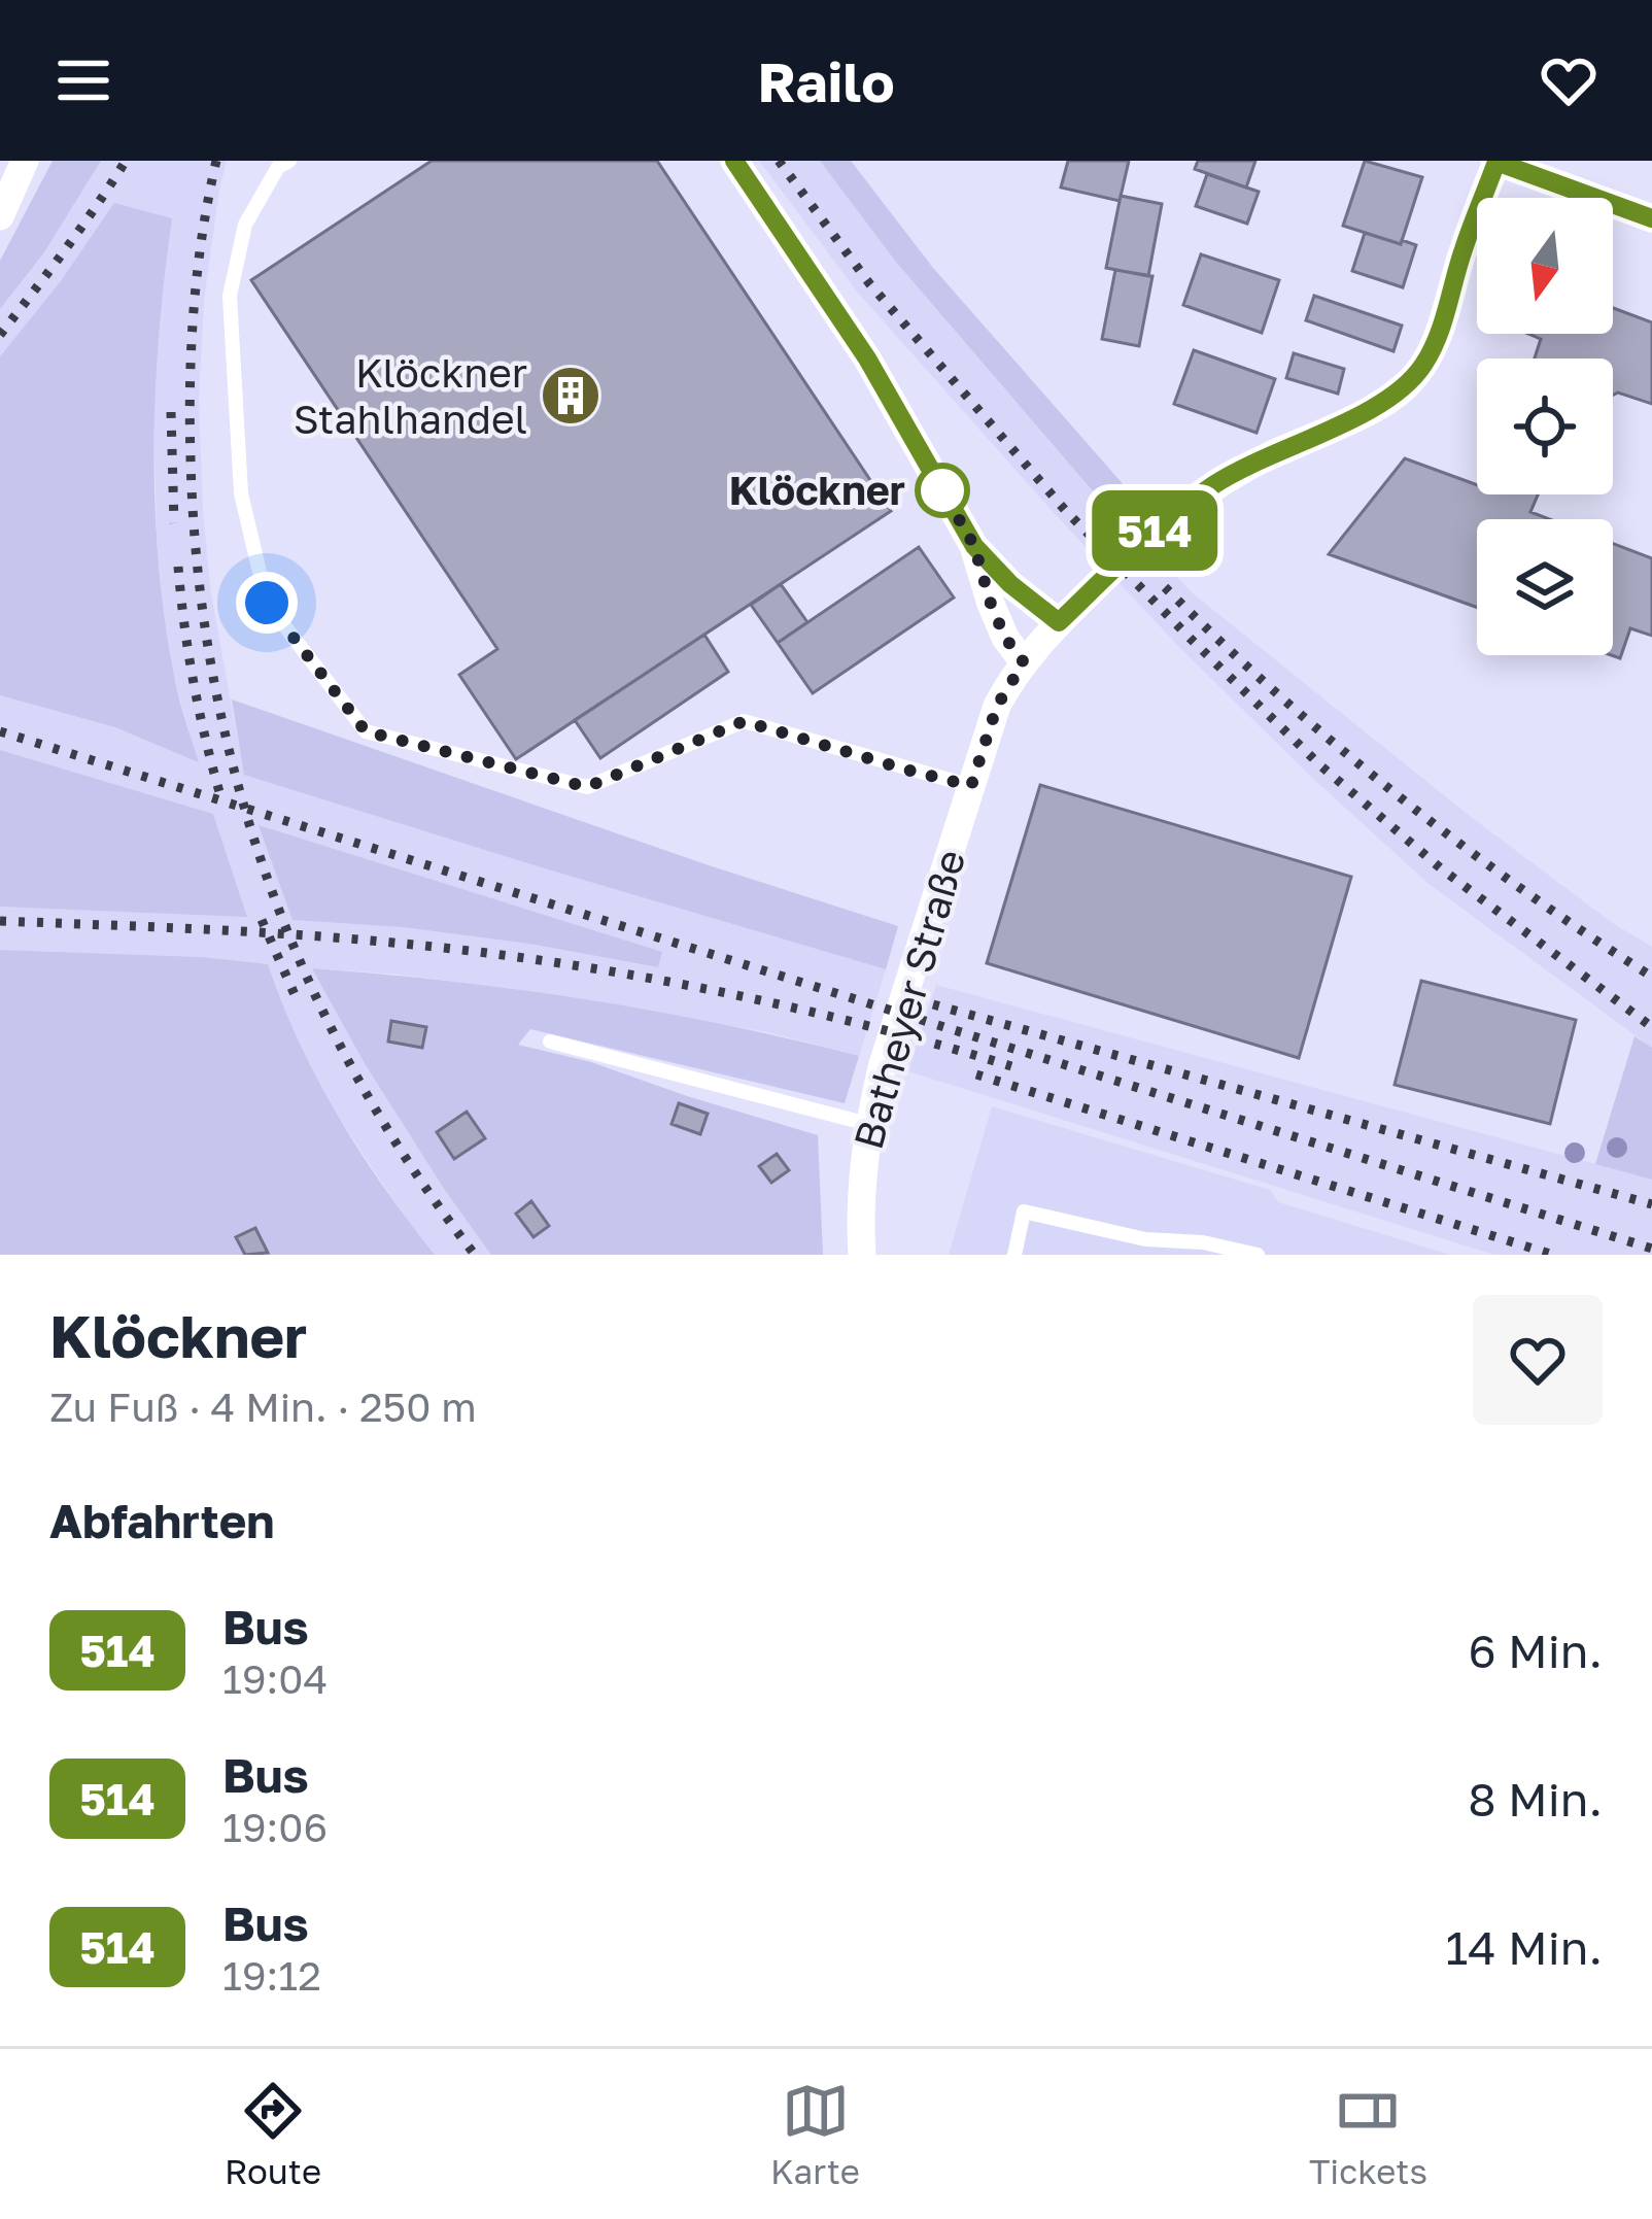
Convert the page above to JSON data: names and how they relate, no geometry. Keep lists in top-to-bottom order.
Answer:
{
  "streets": {
    "street": ["Batheyer Straße"]
  },
  "places": {
    "building": ["Klöckner Stahlhandel"],
    "other": ["Klöckner"]
  },
  "lines": ["bus line 514"],
  "north": "bottom",
  "page": {
    "header": "Railo",
    "on_map": "514",
    "heading": [
      ["Klöckner", "Zu Fuß · 4 Min. · 250 m"],
      "Abfahrten"
    ],
    "list": [
      {
        "mark": "514",
        "name": "Bus",
        "note": "19:04",
        "value": "6 Min."
      },
      {
        "mark": "514",
        "name": "Bus",
        "note": "19:06",
        "value": "8 Min."
      },
      {
        "mark": "514",
        "name": "Bus",
        "note": "19:12",
        "value": "14 Min."
      }
    ],
    "tabs": ["Route", "Karte", "Tickets"]
  }
}
